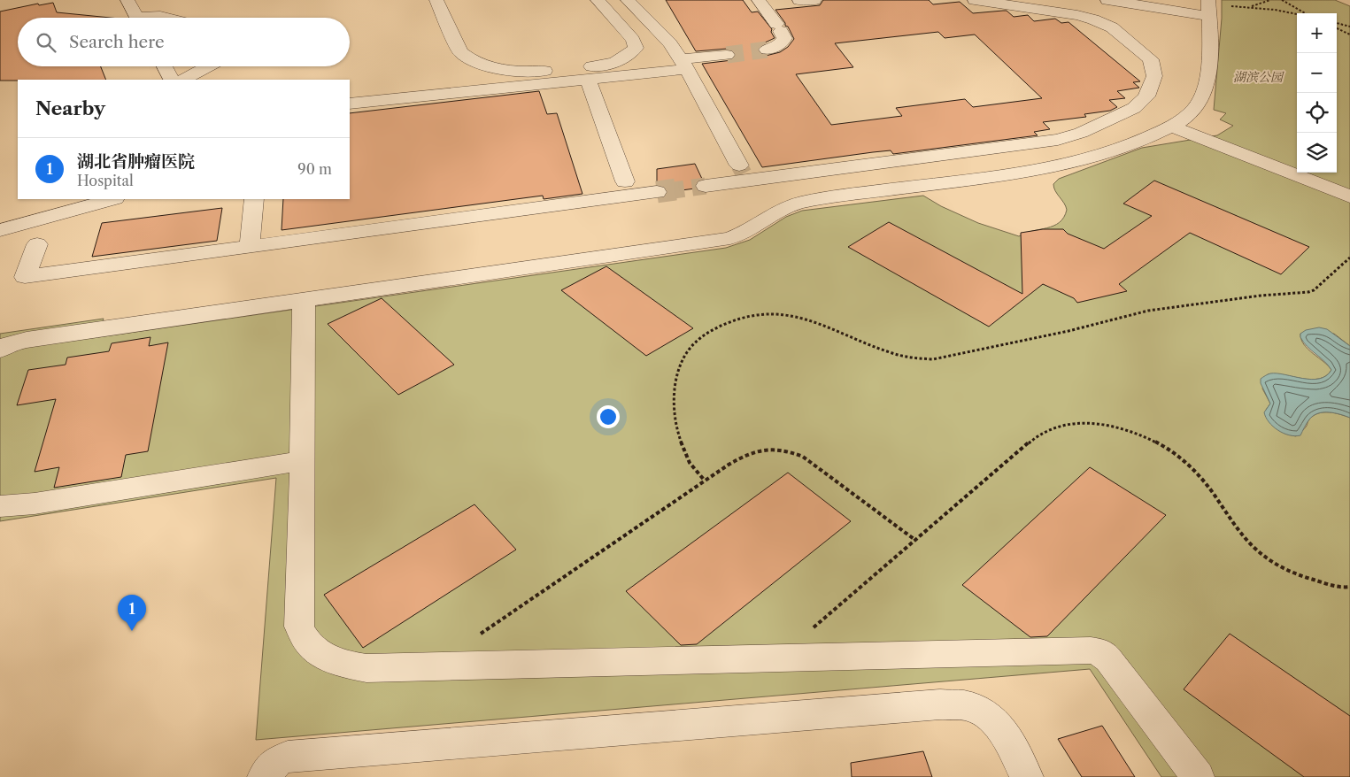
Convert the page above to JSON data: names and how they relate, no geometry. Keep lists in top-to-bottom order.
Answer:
{
  "parks": ["湖滨公园"],
  "page": {
    "map_buttons": ["+", "−"],
    "search": "Search here",
    "heading": "Nearby",
    "list": [
      {
        "mark": "1",
        "name": "湖北省肿瘤医院",
        "note": "Hospital",
        "value": "90 m"
      }
    ],
    "pins": "1"
  }
}
